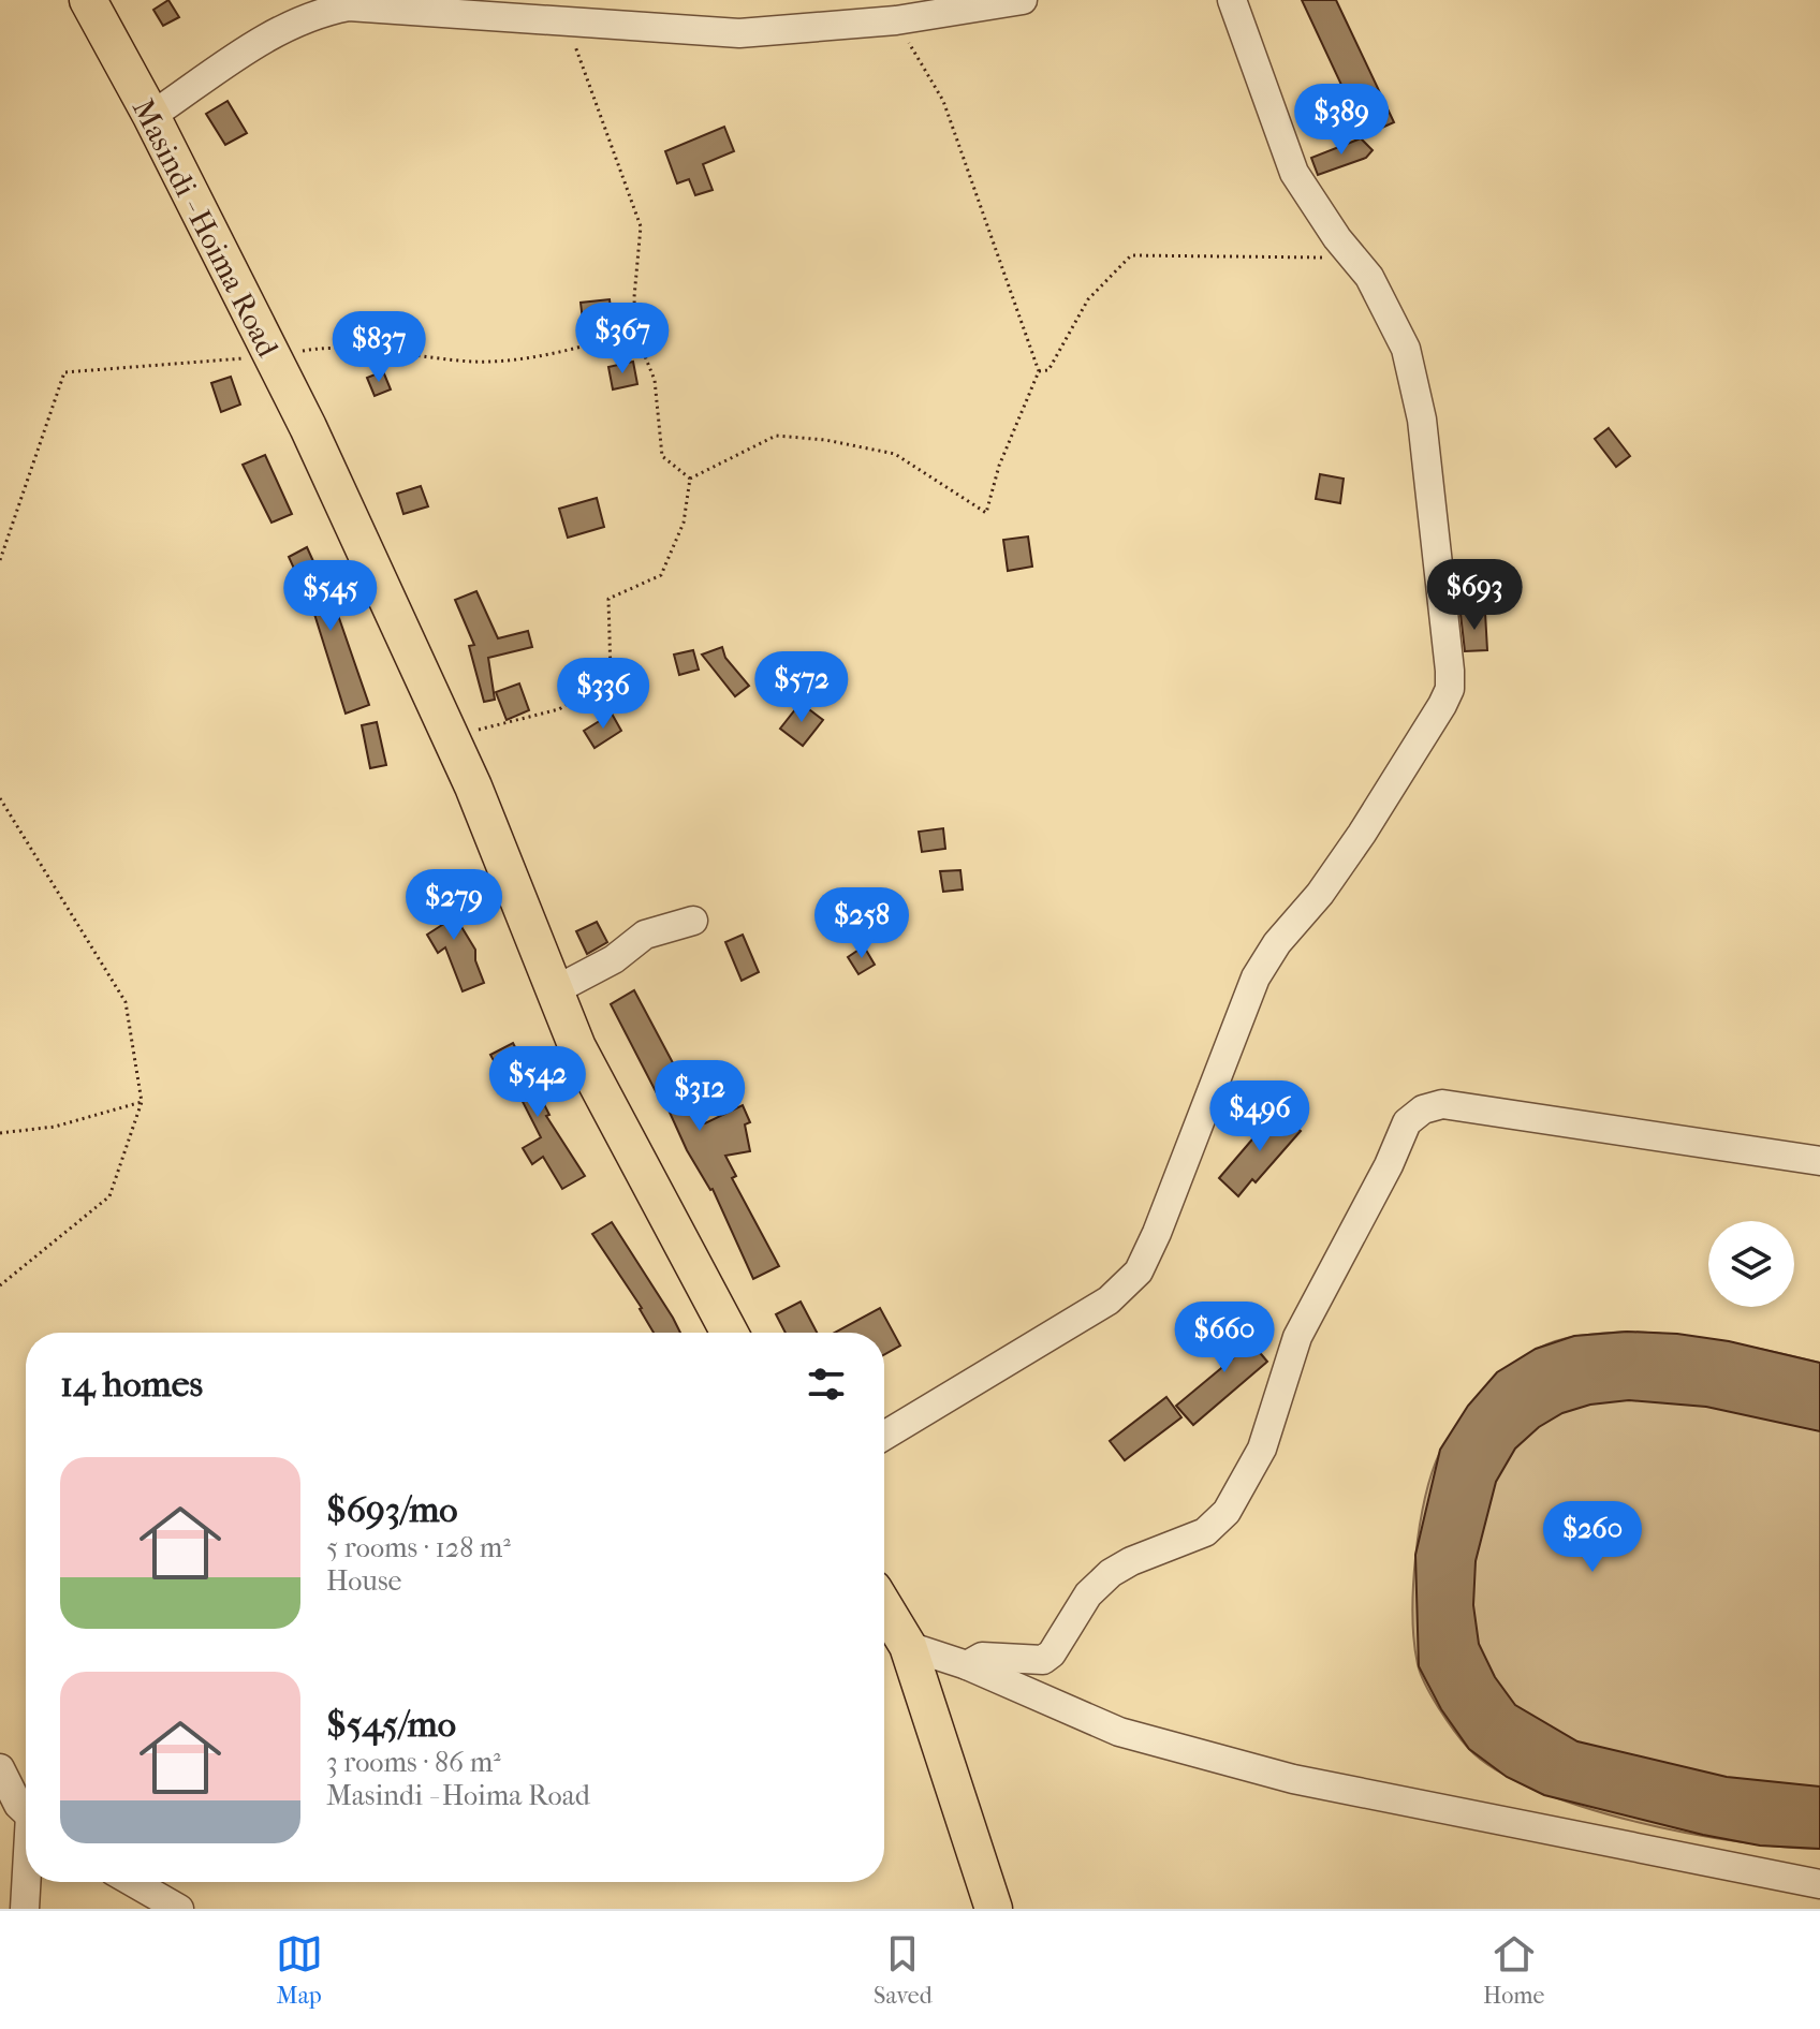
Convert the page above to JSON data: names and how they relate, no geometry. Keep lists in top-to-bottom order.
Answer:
{
  "streets": {
    "main road": ["Masindi - Hoima Road"]
  },
  "page": {
    "price": [
      "$389",
      "$367",
      "$837",
      "$693",
      "$545",
      "$572",
      "$336",
      "$279",
      "$258",
      "$542",
      "$312",
      "$496",
      "$660",
      "$260"
    ],
    "heading": "14 homes",
    "list": [
      {
        "name": "$693/mo",
        "note": "5 rooms · 128 m² · House"
      },
      {
        "name": "$545/mo",
        "note": "3 rooms · 86 m² · Masindi - Hoima Road"
      }
    ],
    "tabs": ["Map", "Saved", "Home"]
  }
}
